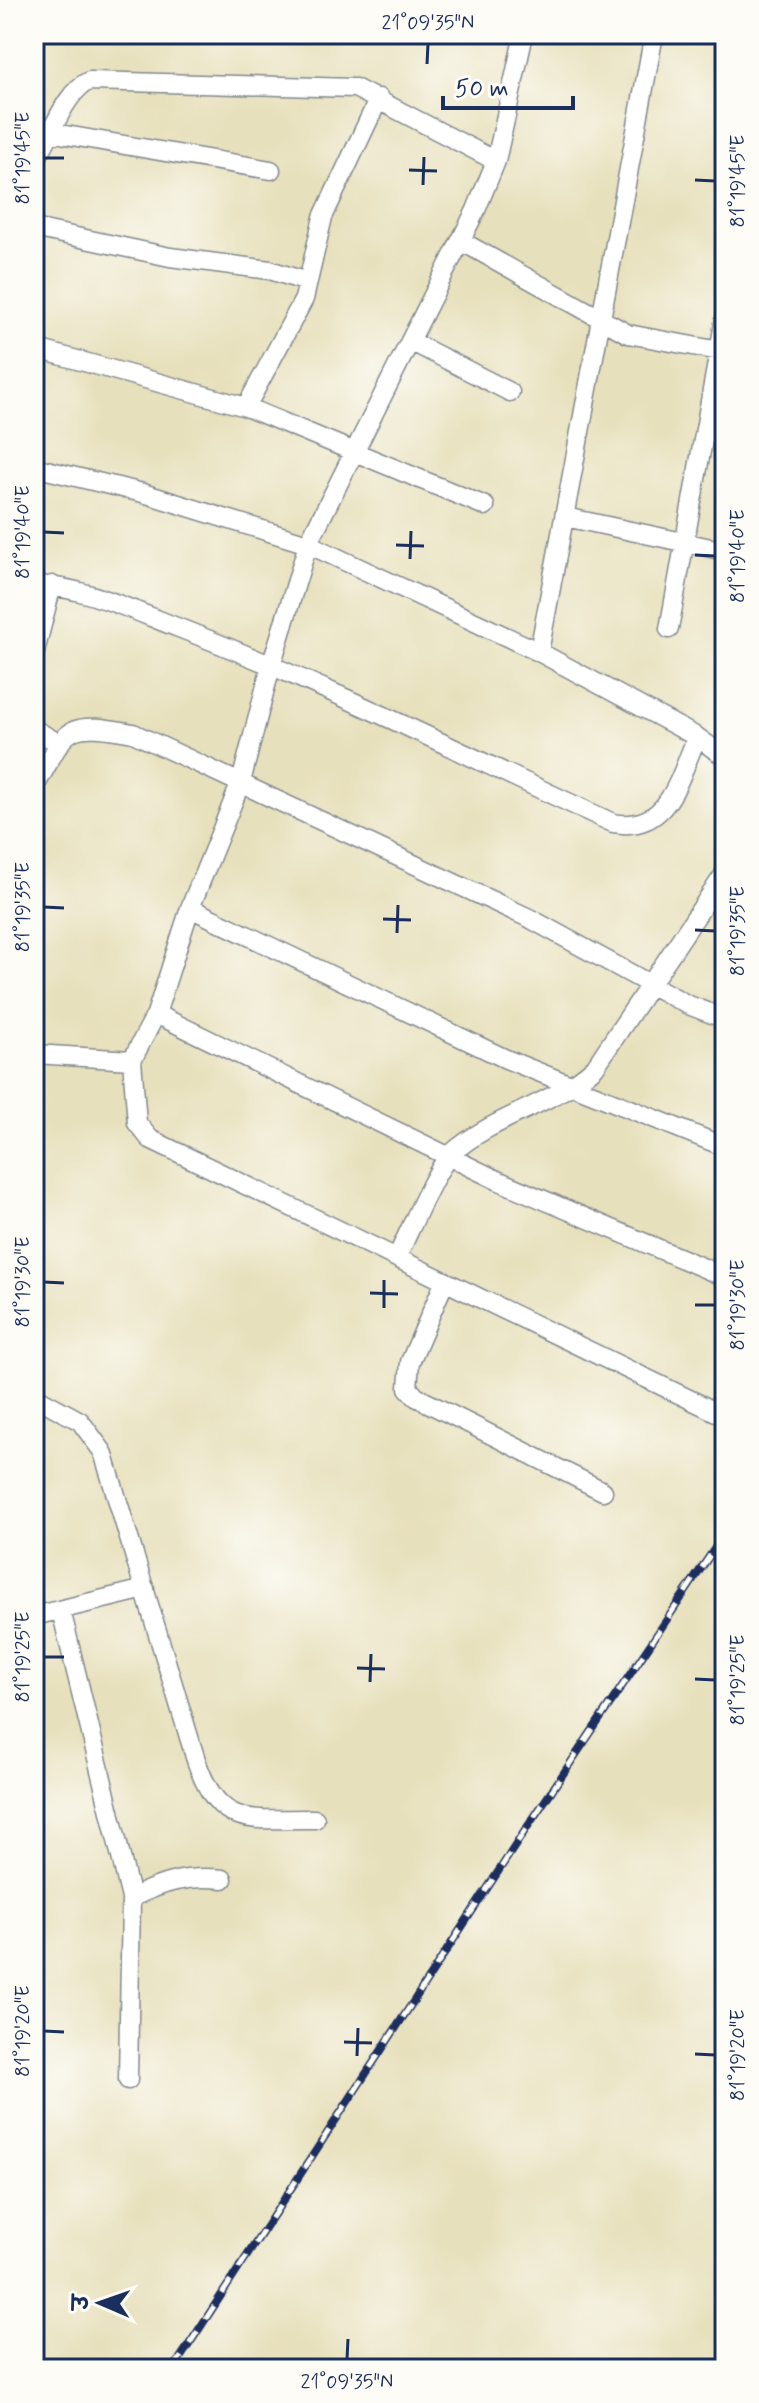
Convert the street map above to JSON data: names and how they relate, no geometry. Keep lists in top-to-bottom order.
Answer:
{
  "scale_bar": "50 m",
  "north": "left",
  "coordinates": [
    "21°09'35\"N",
    "81°19'45\"E",
    "81°19'40\"E",
    "81°19'35\"E",
    "81°19'30\"E",
    "81°19'25\"E",
    "81°19'20\"E"
  ]
}
